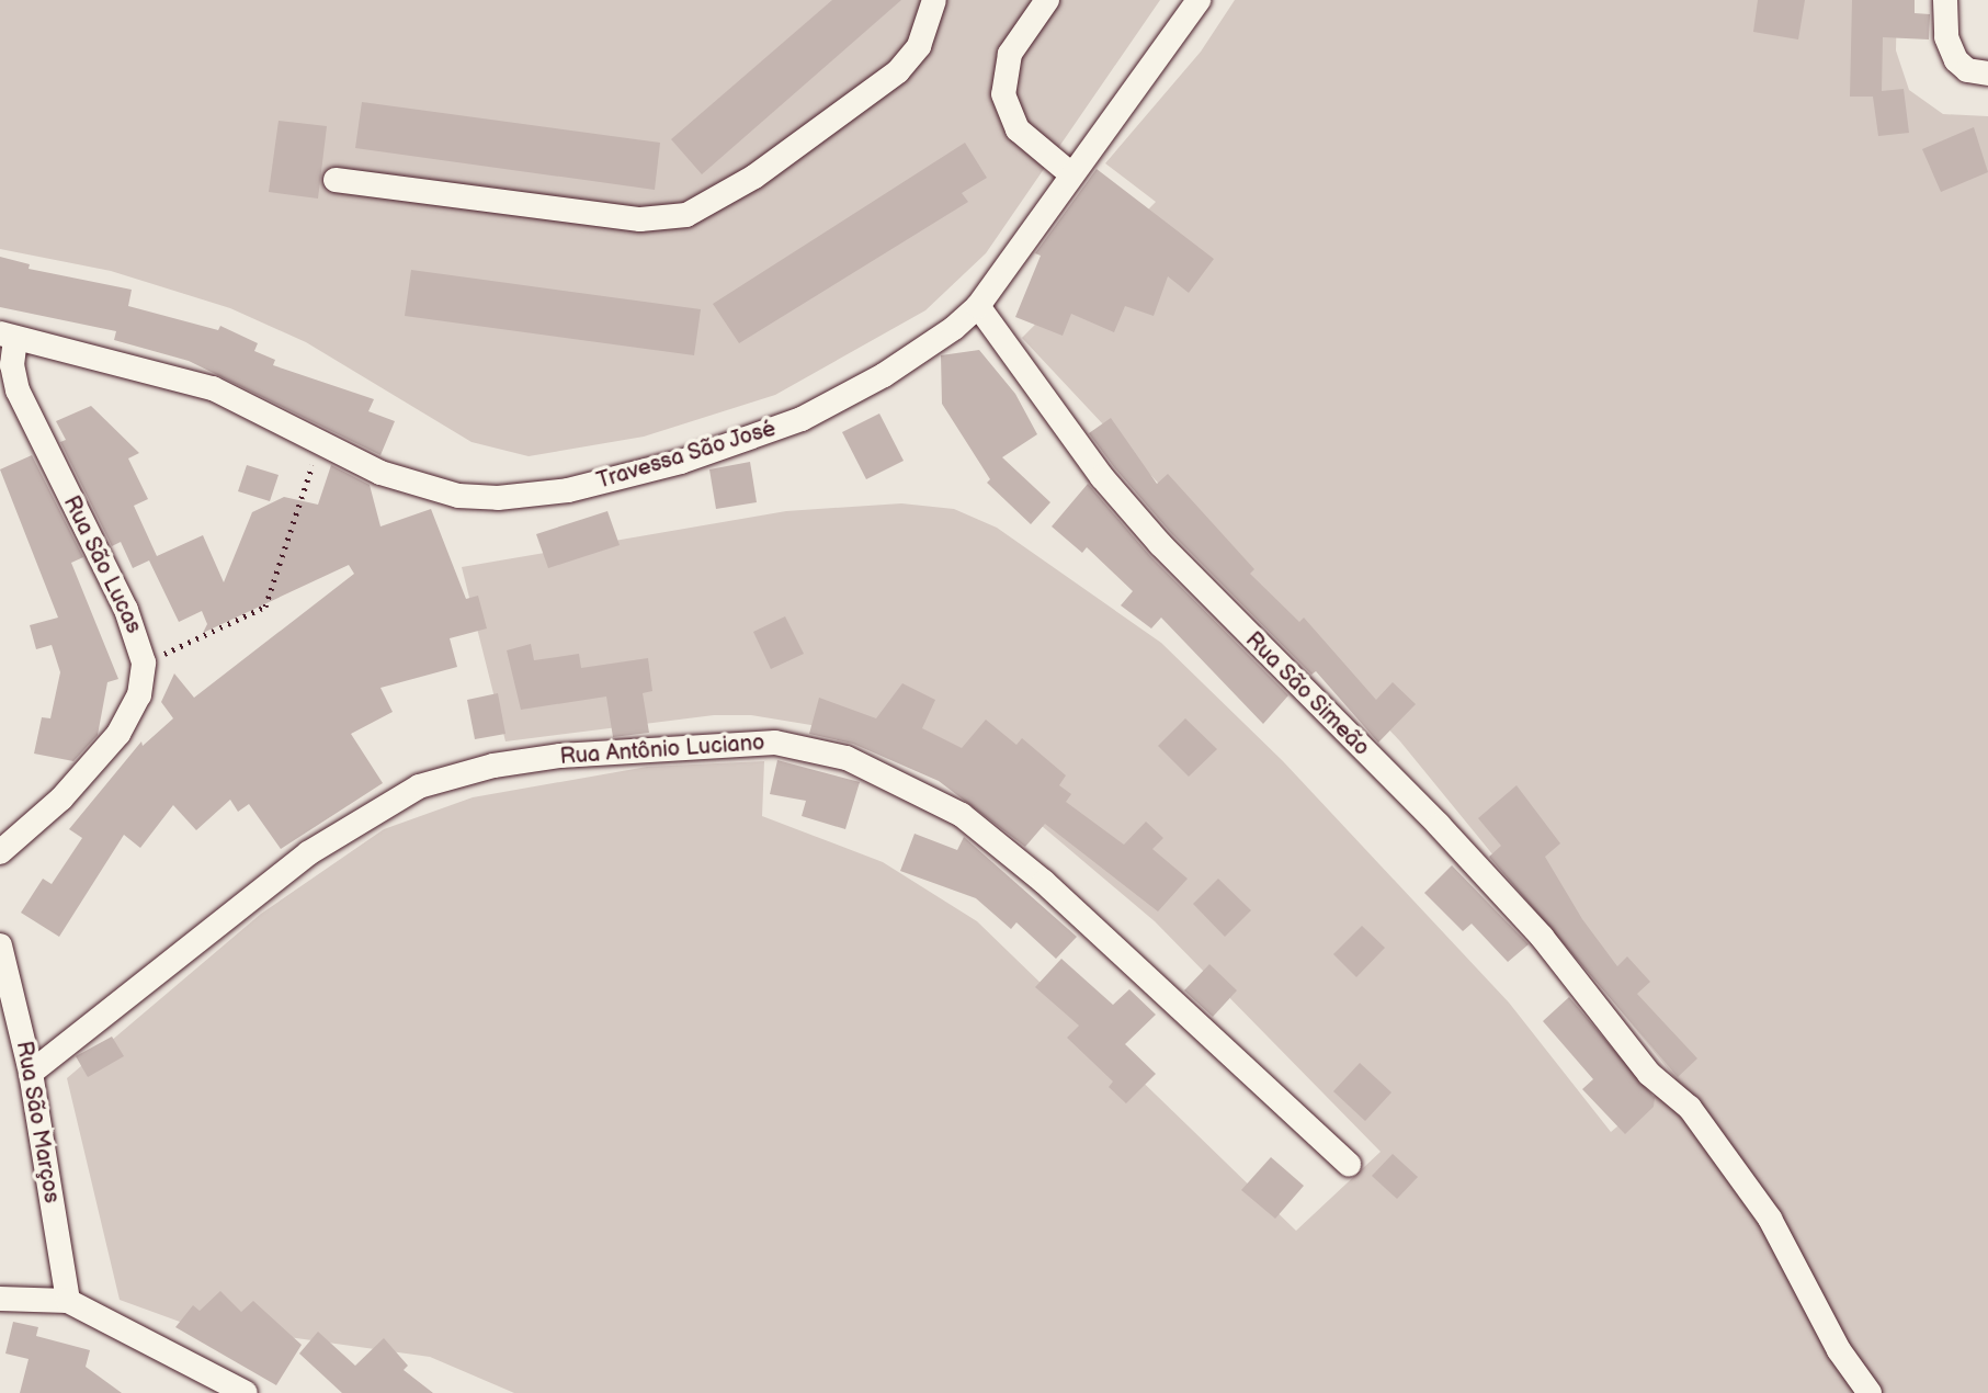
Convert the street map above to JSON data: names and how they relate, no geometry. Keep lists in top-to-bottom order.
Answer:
{
  "streets": {
    "street": [
      "Travessa São José",
      "Rua São Lucas",
      "Rua São Simeão",
      "Rua Antônio Luciano",
      "Rua São Marços"
    ]
  },
  "crossings": [
    ["Travessa São José", "Rua São Lucas"],
    ["Travessa São José", "Rua São Simeão"],
    ["Rua Antônio Luciano", "Rua São Marços"]
  ]
}
